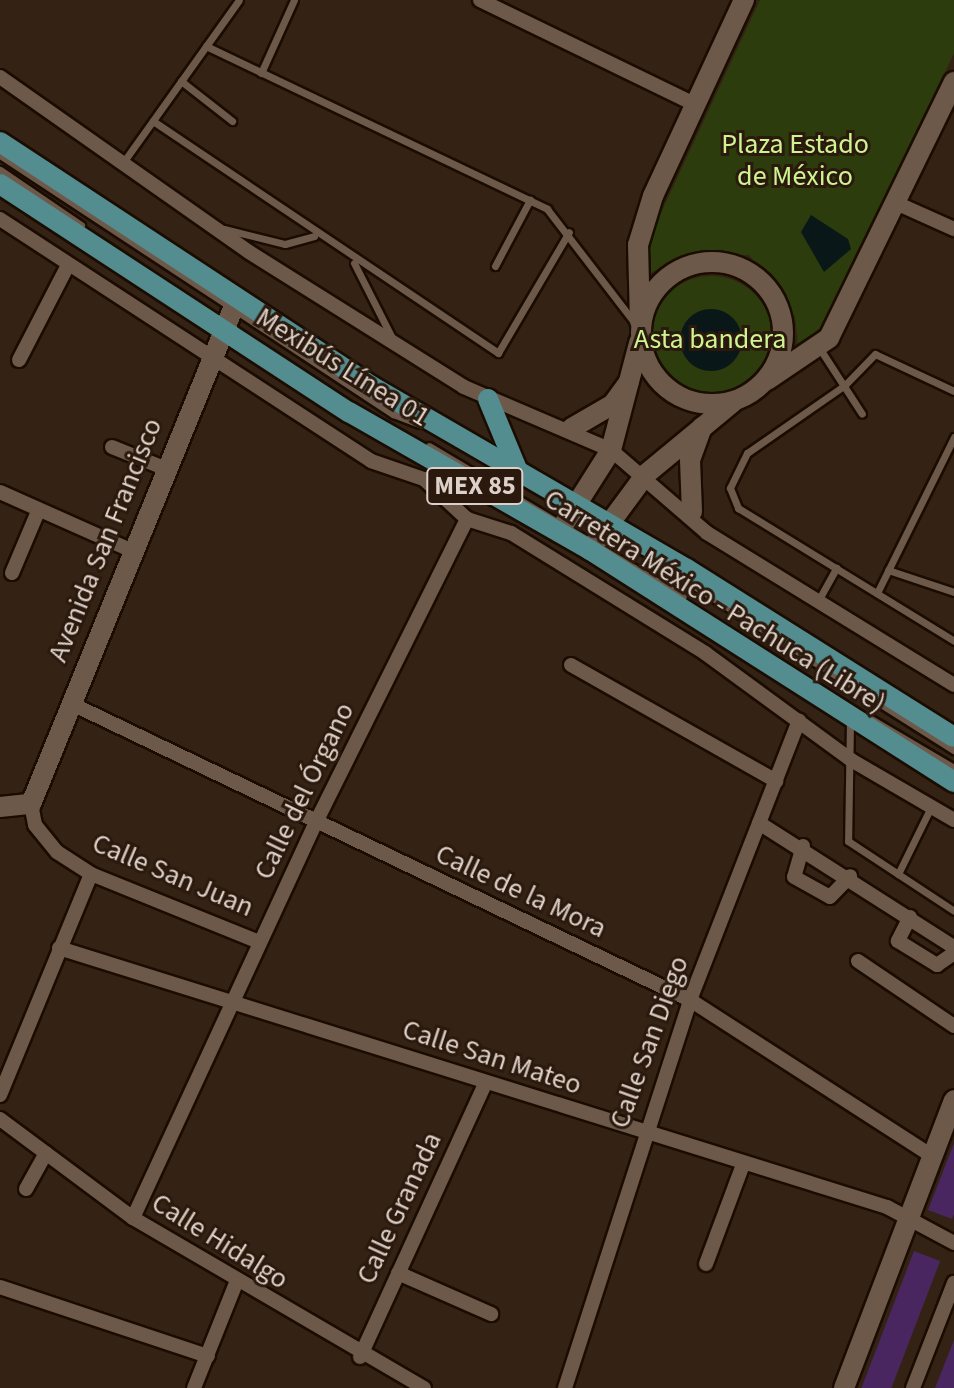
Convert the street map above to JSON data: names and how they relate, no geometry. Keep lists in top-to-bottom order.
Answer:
{
  "streets": {
    "main road": ["MEX 85", "Carretera México - Pachuca (Libre)"],
    "street": [
      "Avenida San Francisco",
      "Calle del Órgano",
      "Calle San Juan",
      "Calle de la Mora",
      "Calle San Diego",
      "Calle San Mateo",
      "Calle Granada",
      "Calle Hidalgo"
    ],
    "lane": ["Mexibús Línea 01"]
  },
  "crossings": [
    ["Mexibús Línea 01", "Avenida San Francisco"],
    ["Mexibús Línea 01", "Carretera México - Pachuca (Libre)"],
    ["Avenida San Francisco", "Carretera México - Pachuca (Libre)"],
    ["Avenida San Francisco", "Calle San Juan"],
    ["Avenida San Francisco", "Calle de la Mora"],
    ["Calle del Órgano", "Calle San Juan"],
    ["Calle del Órgano", "Calle de la Mora"],
    ["Calle del Órgano", "Calle San Mateo"],
    ["Calle del Órgano", "Calle Hidalgo"],
    ["Calle de la Mora", "Calle San Diego"],
    ["Calle San Diego", "Calle San Mateo"],
    ["Calle San Mateo", "Calle Granada"],
    ["Calle Granada", "Calle Hidalgo"]
  ],
  "parks": ["Plaza Estado de México", "Asta bandera"]
}
